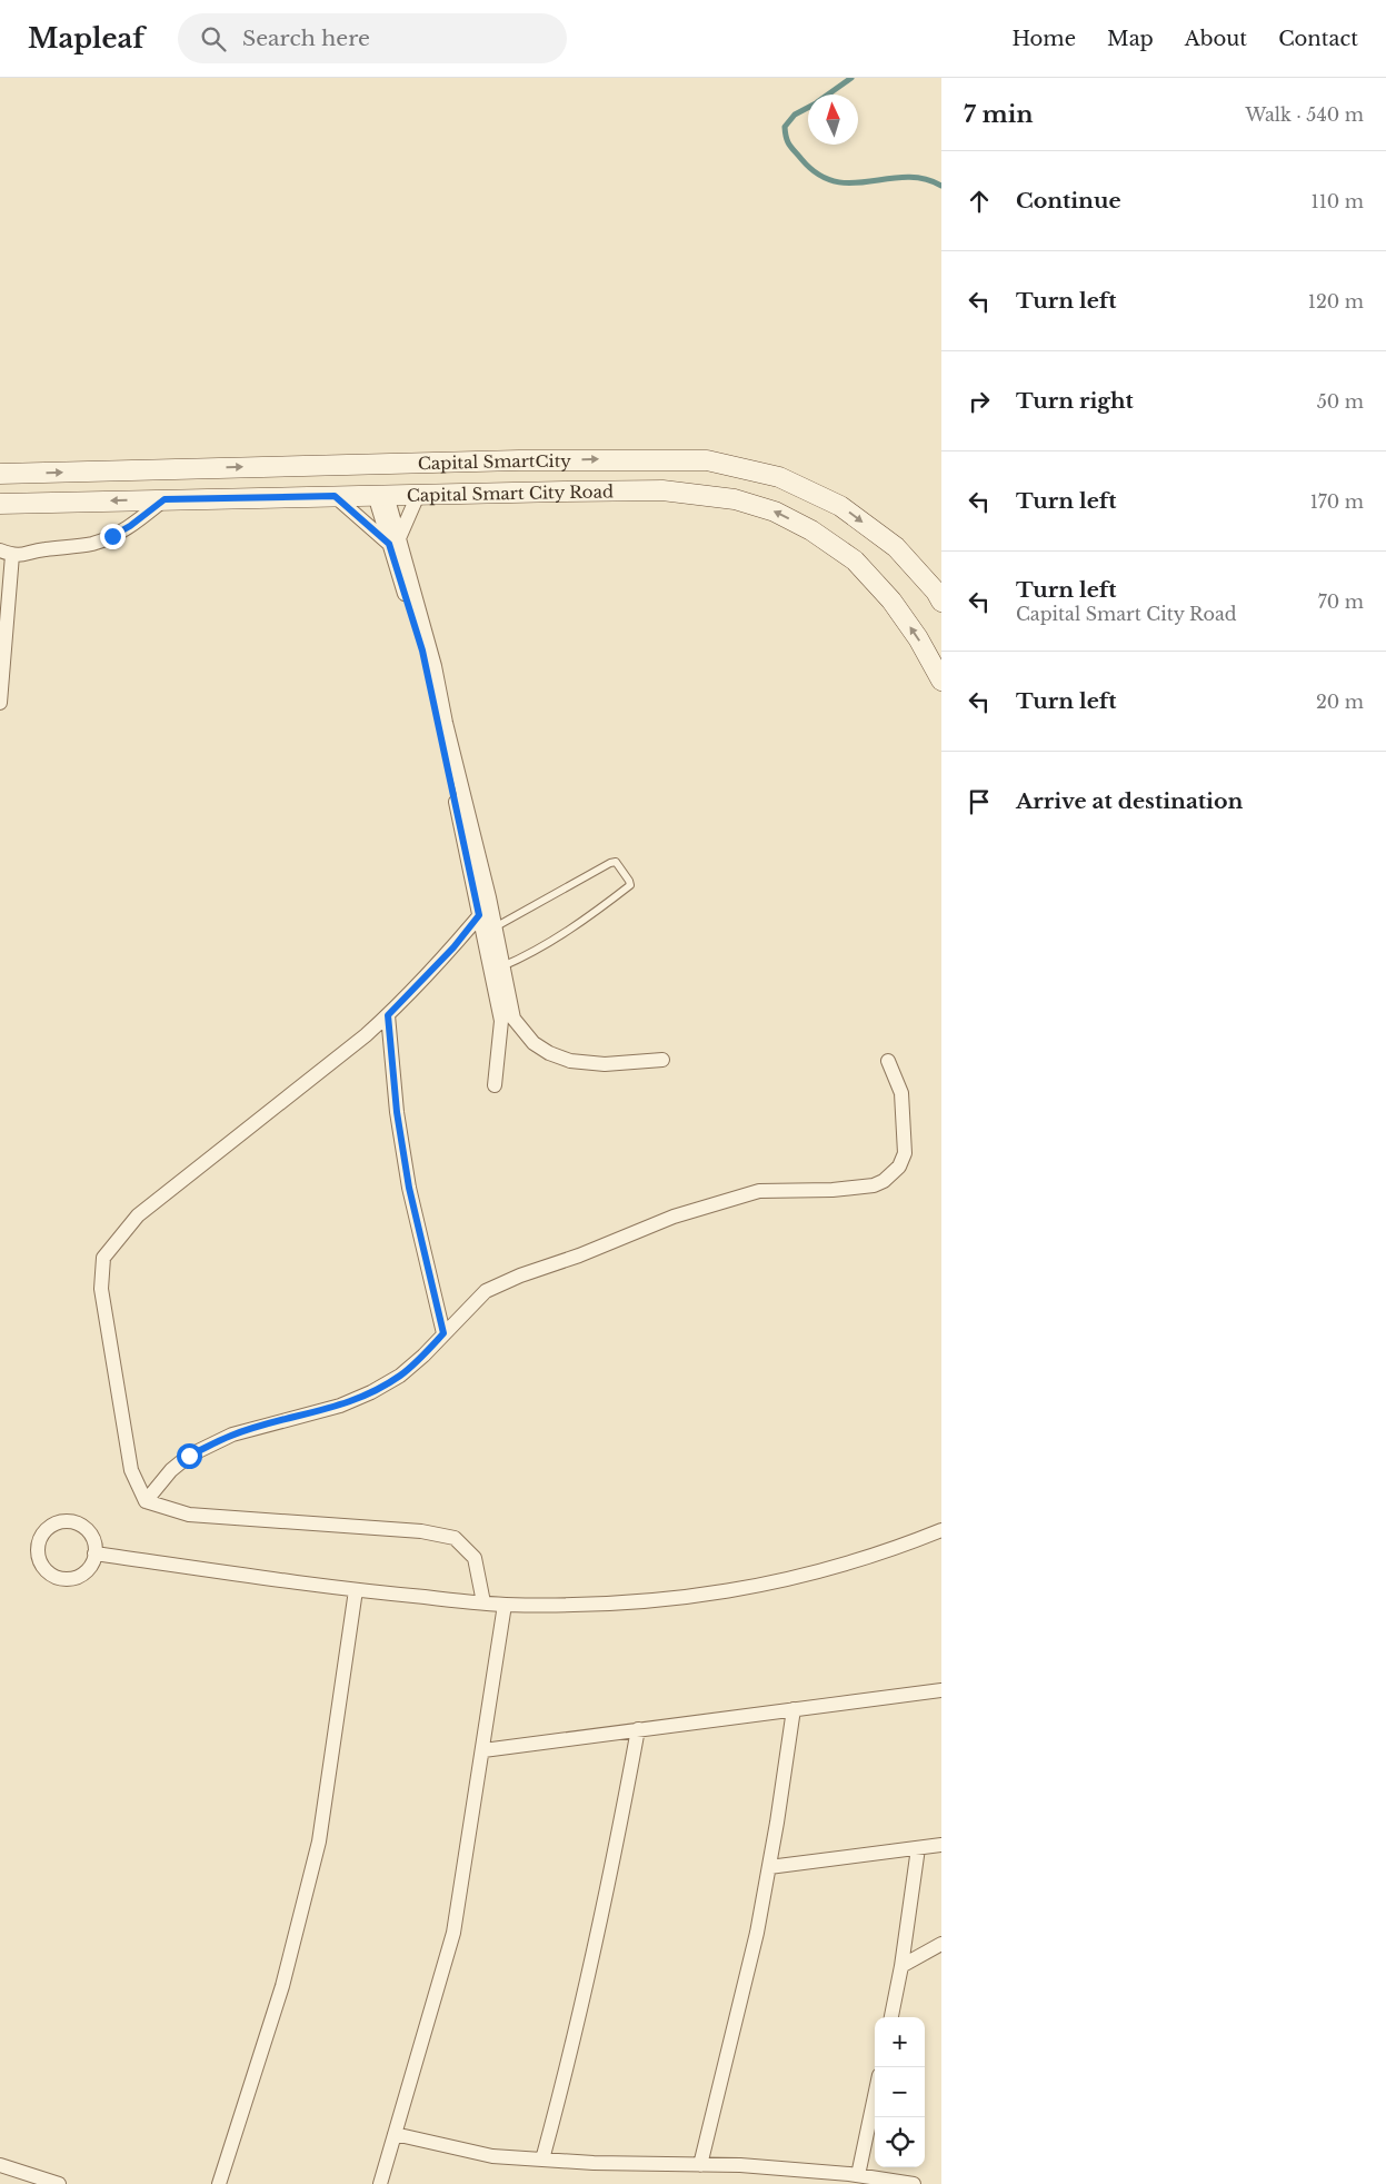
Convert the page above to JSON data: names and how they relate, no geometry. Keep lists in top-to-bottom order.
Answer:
{
  "streets": {
    "street": ["Capital SmartCity", "Capital Smart City Road"]
  },
  "one_way": ["Capital SmartCity", "Capital Smart City Road"],
  "north": "top",
  "page": {
    "header": "Mapleaf",
    "search": "Search here",
    "nav": [
      "Home",
      "Map",
      "About",
      "Contact"
    ],
    "heading": ["7 min", "Walk · 540 m"],
    "list": [
      ["Continue", "110 m"],
      ["Turn left", "120 m"],
      ["Turn right", "50 m"],
      ["Turn left", "170 m"],
      ["Turn left", "Capital Smart City Road", "70 m"],
      ["Turn left", "20 m"],
      "Arrive at destination"
    ],
    "map_buttons": ["+", "−"]
  }
}
